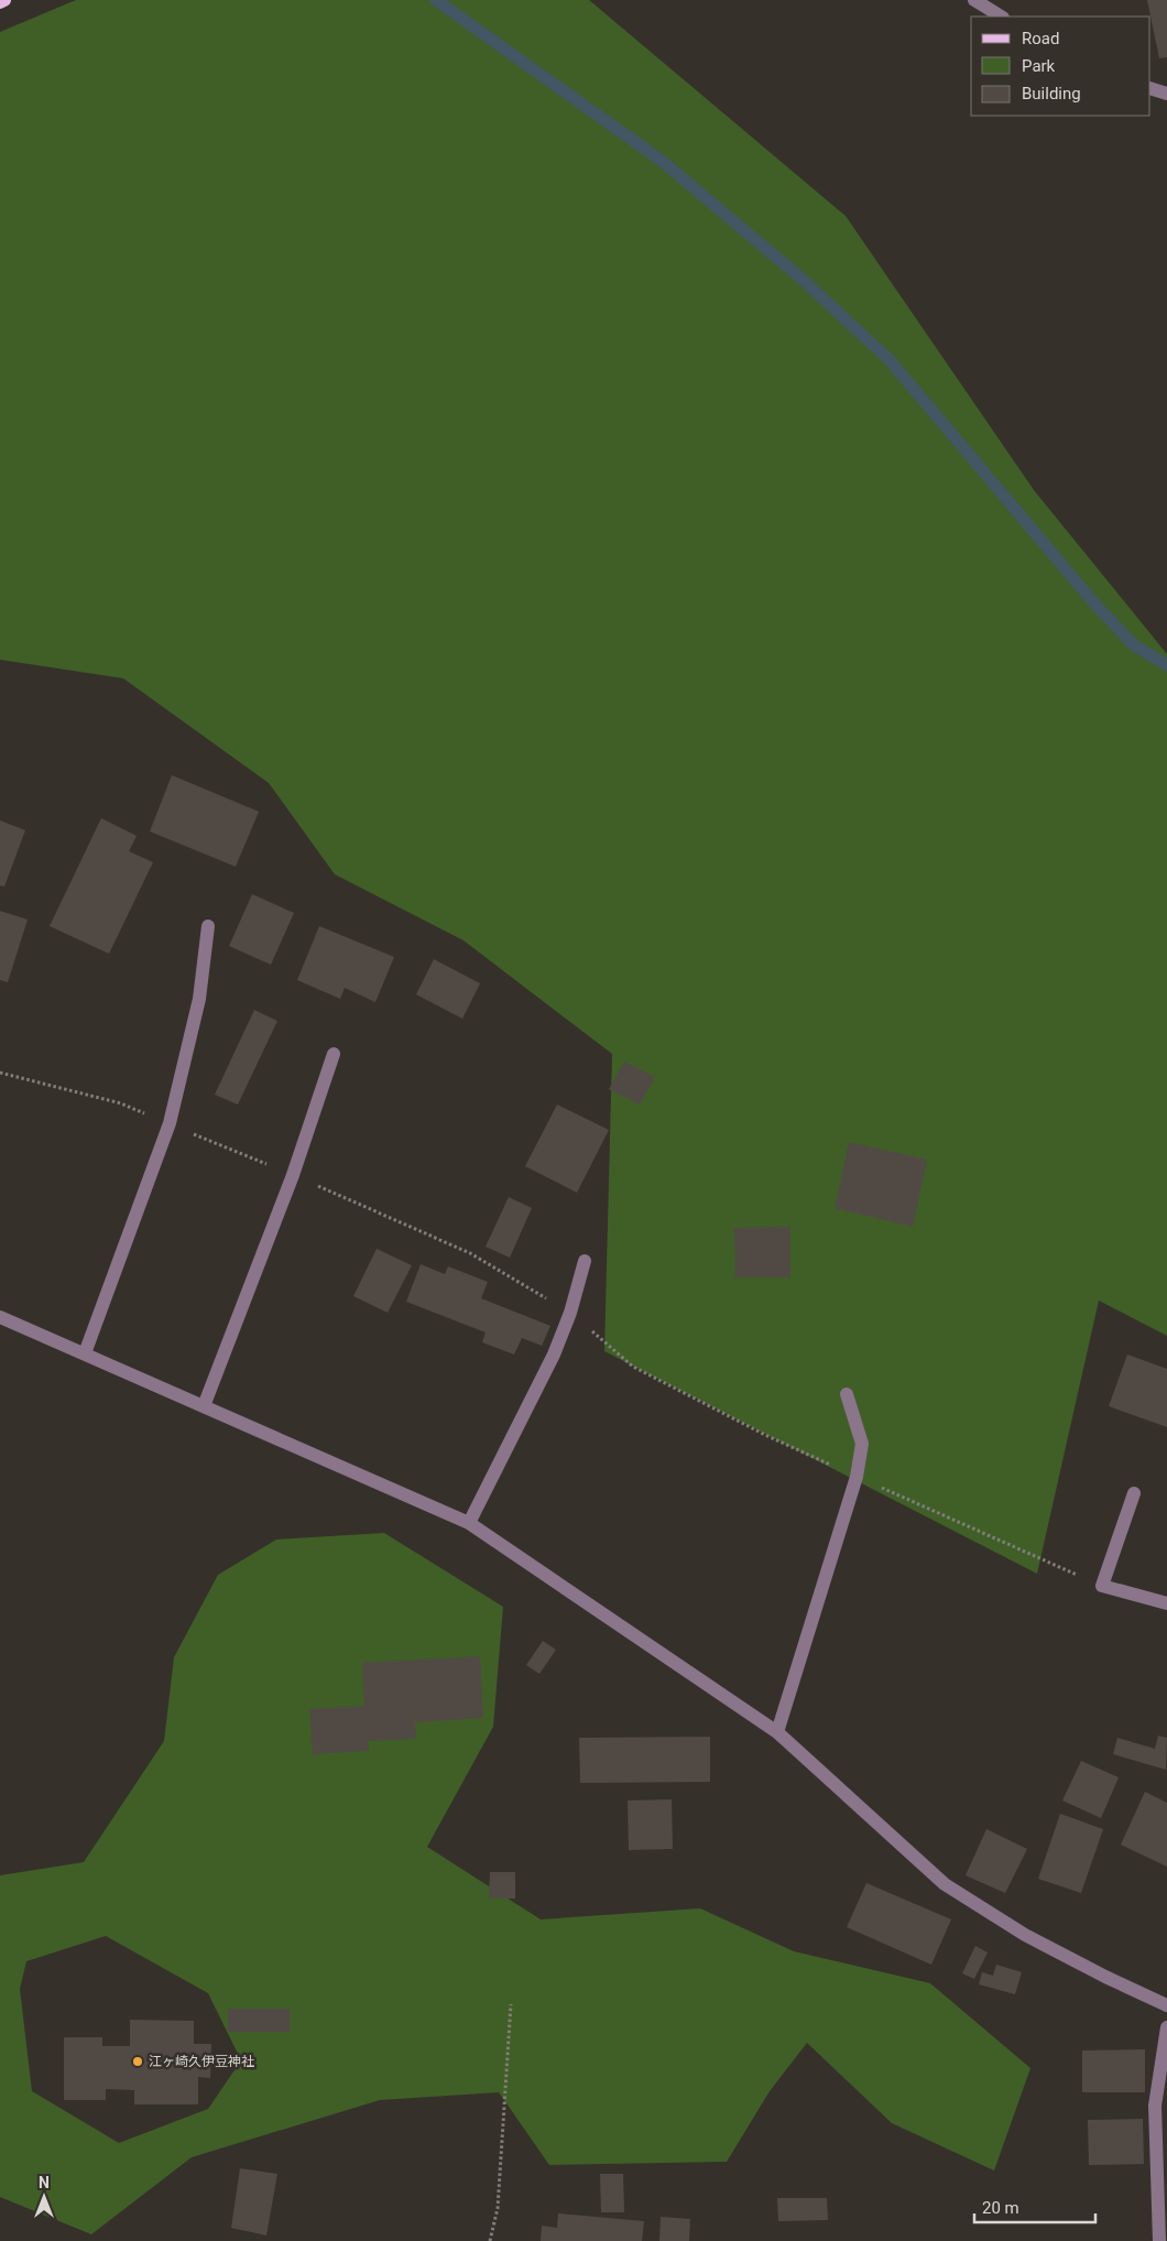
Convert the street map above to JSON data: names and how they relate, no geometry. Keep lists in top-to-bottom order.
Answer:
{
  "places": ["江ヶ崎久伊豆神社"],
  "legend": ["Road", "Park", "Building"],
  "scale_bar": "20 m",
  "north": "top"
}
